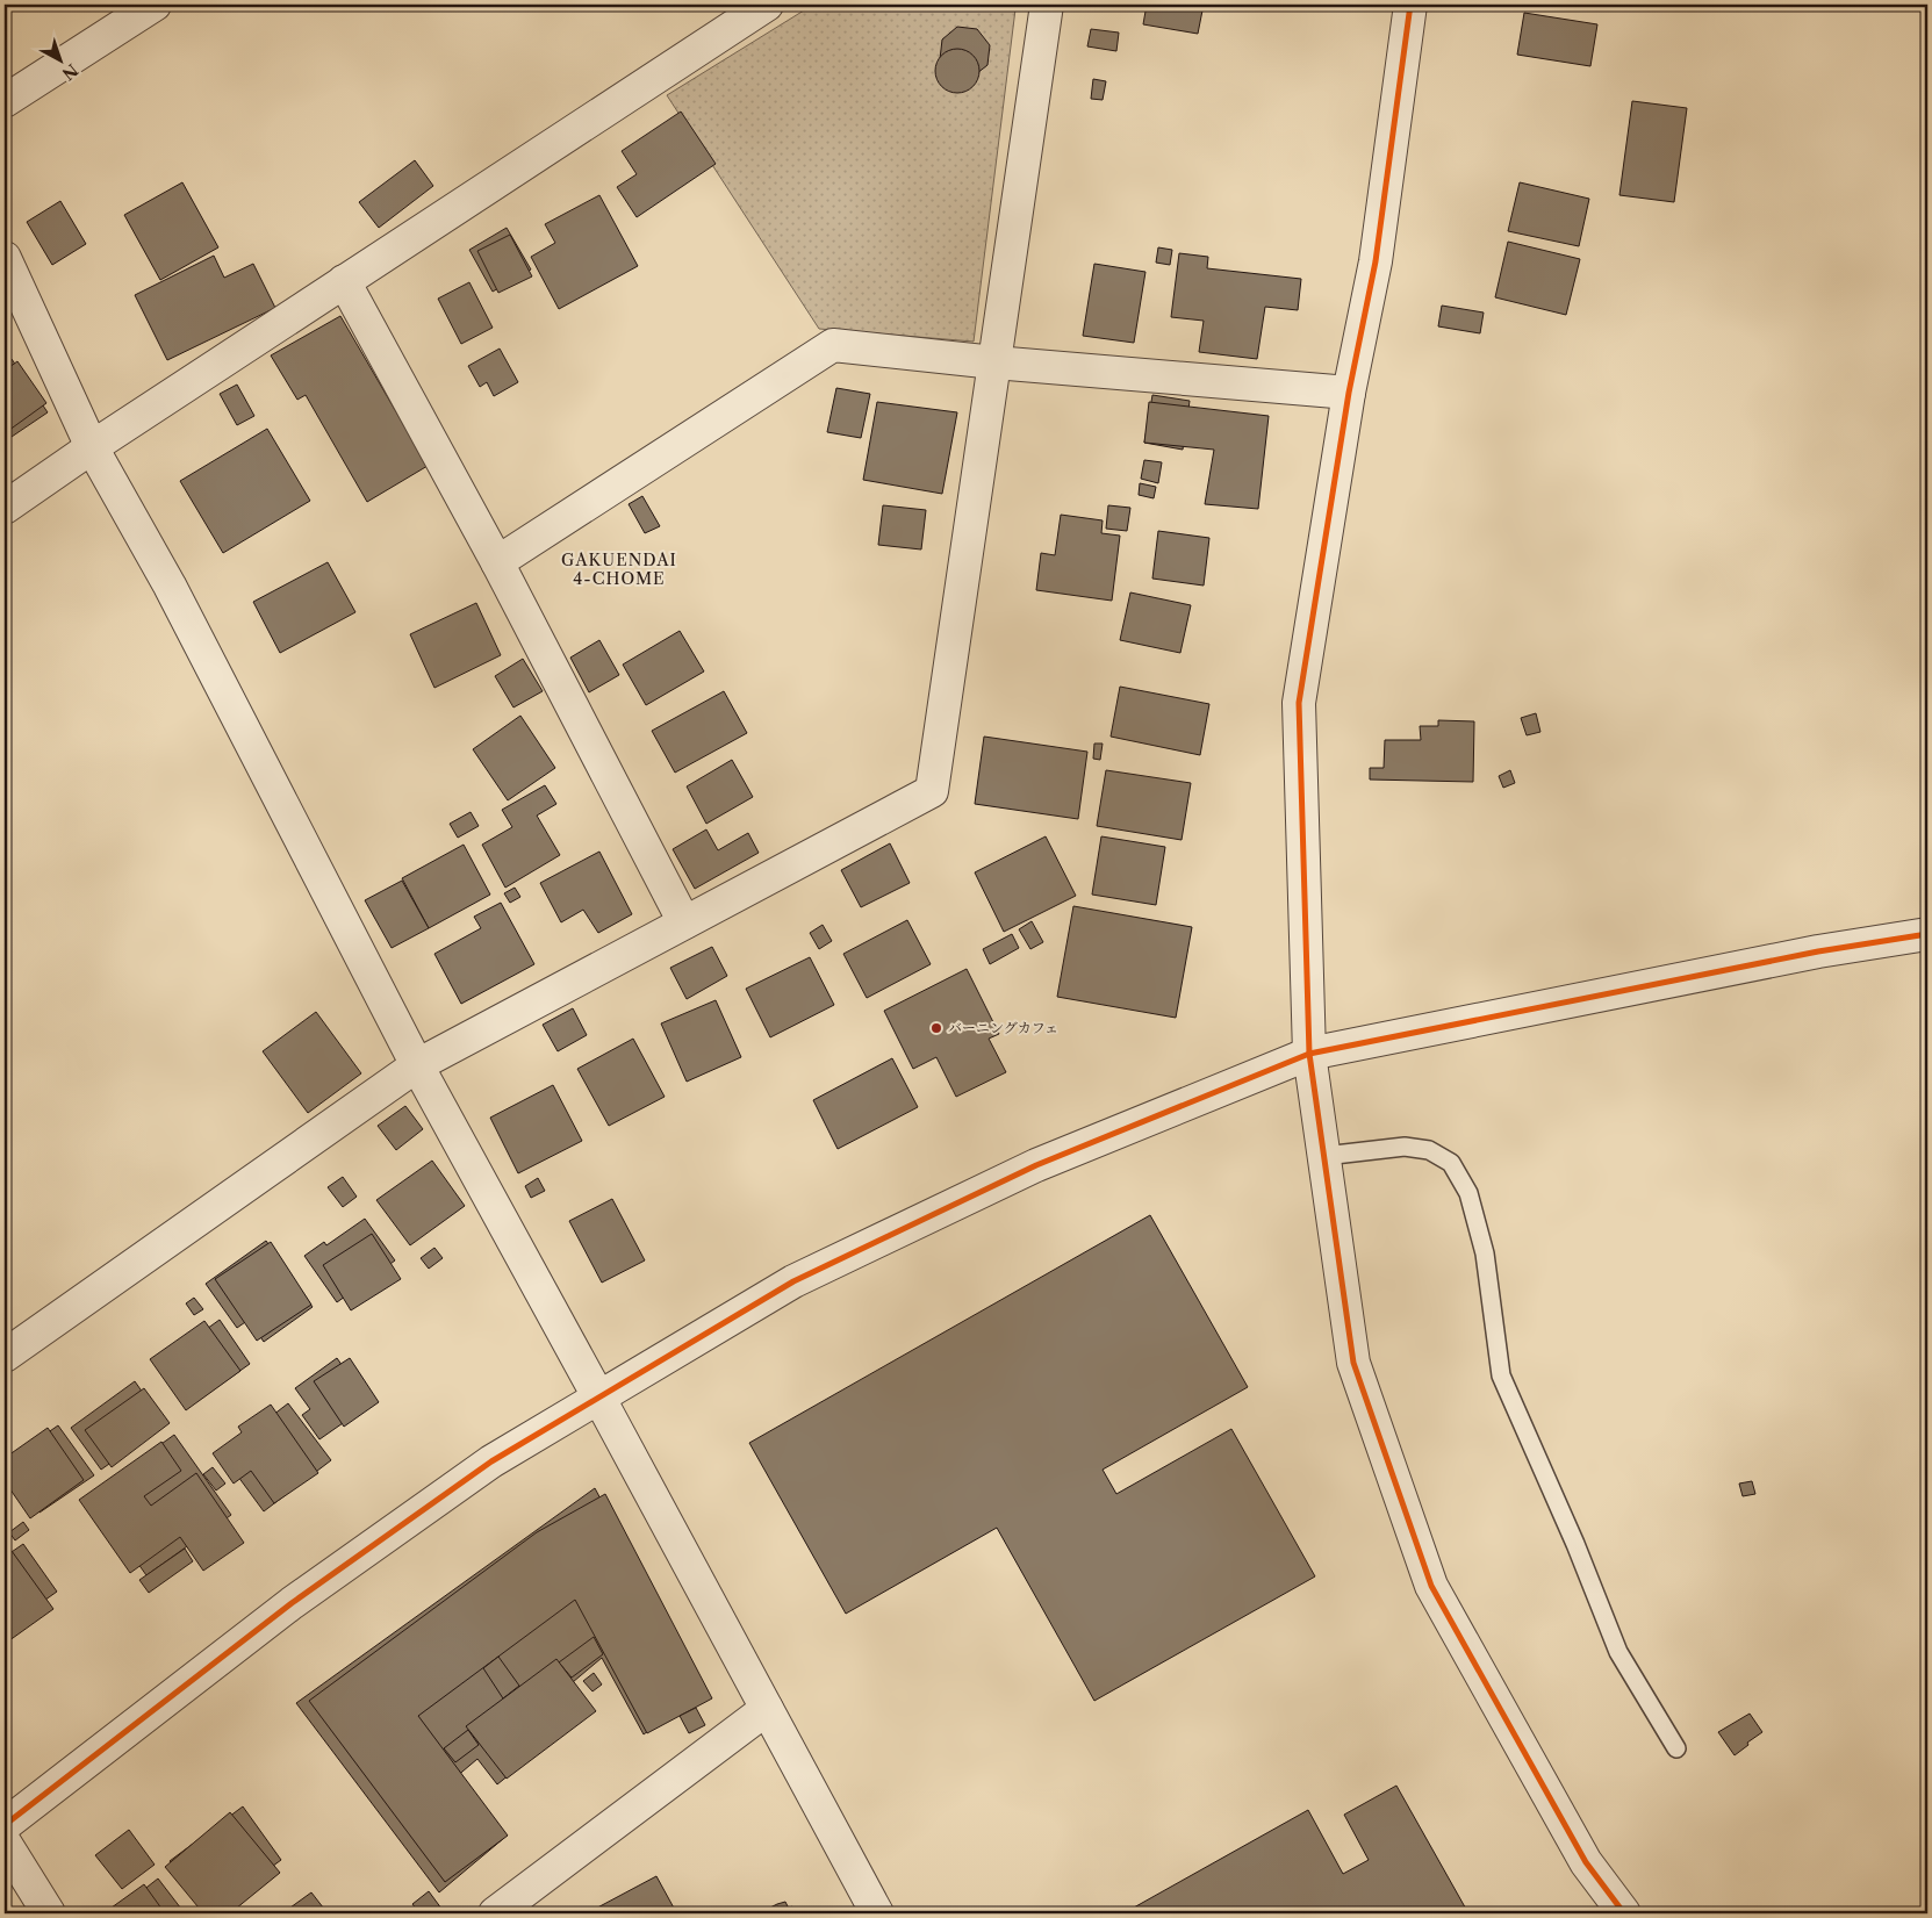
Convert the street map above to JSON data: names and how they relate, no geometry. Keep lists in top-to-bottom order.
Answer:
{
  "districts": ["GAKUENDAI 4-CHOME"],
  "places": ["バーニングカフェ"],
  "north": "bottom right"
}
